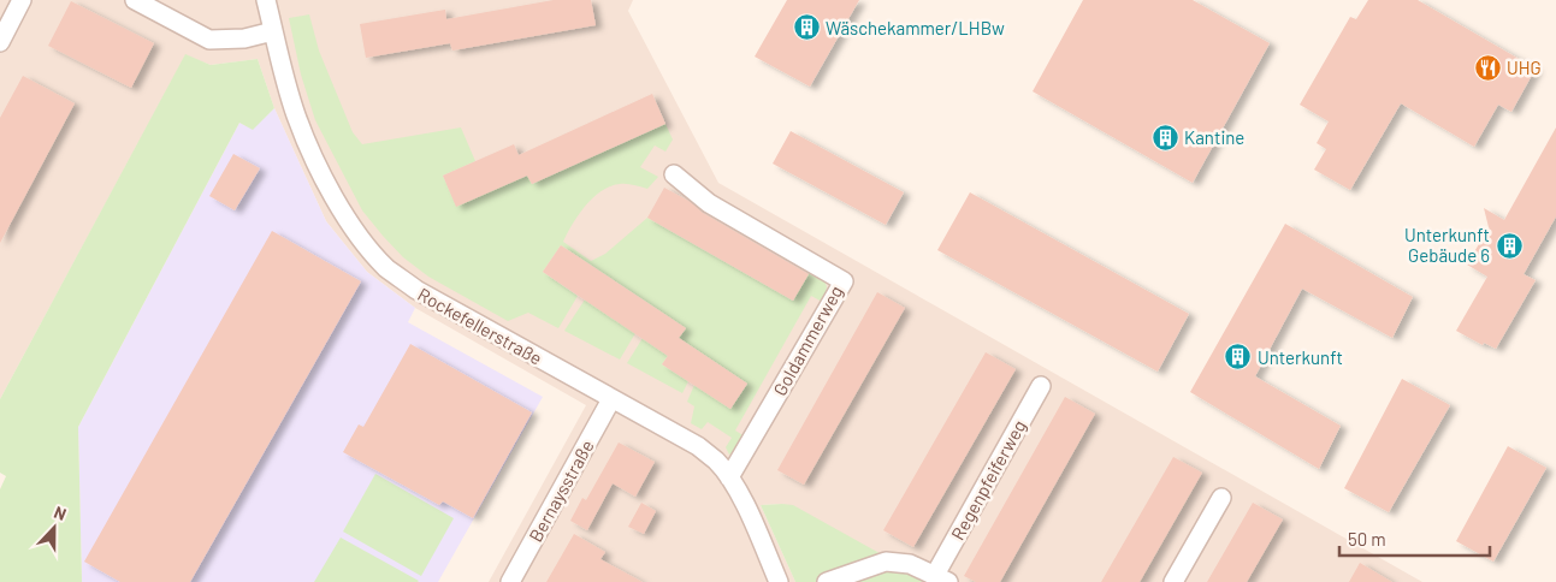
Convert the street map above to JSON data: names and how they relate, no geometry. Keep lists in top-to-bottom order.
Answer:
{
  "streets": {
    "street": [
      "Rockefellerstraße",
      "Goldammerweg",
      "Regenpfeiferweg",
      "Bernaysstraße"
    ]
  },
  "crossings": [
    ["Rockefellerstraße", "Goldammerweg"],
    ["Rockefellerstraße", "Bernaysstraße"]
  ],
  "places": {
    "building": [
      "Wäschekammer/LHBw",
      "Kantine",
      "Unterkunft Gebäude 6",
      "Unterkunft"
    ],
    "restaurant": ["UHG"]
  },
  "scale_bar": "50 m",
  "north": "top"
}
